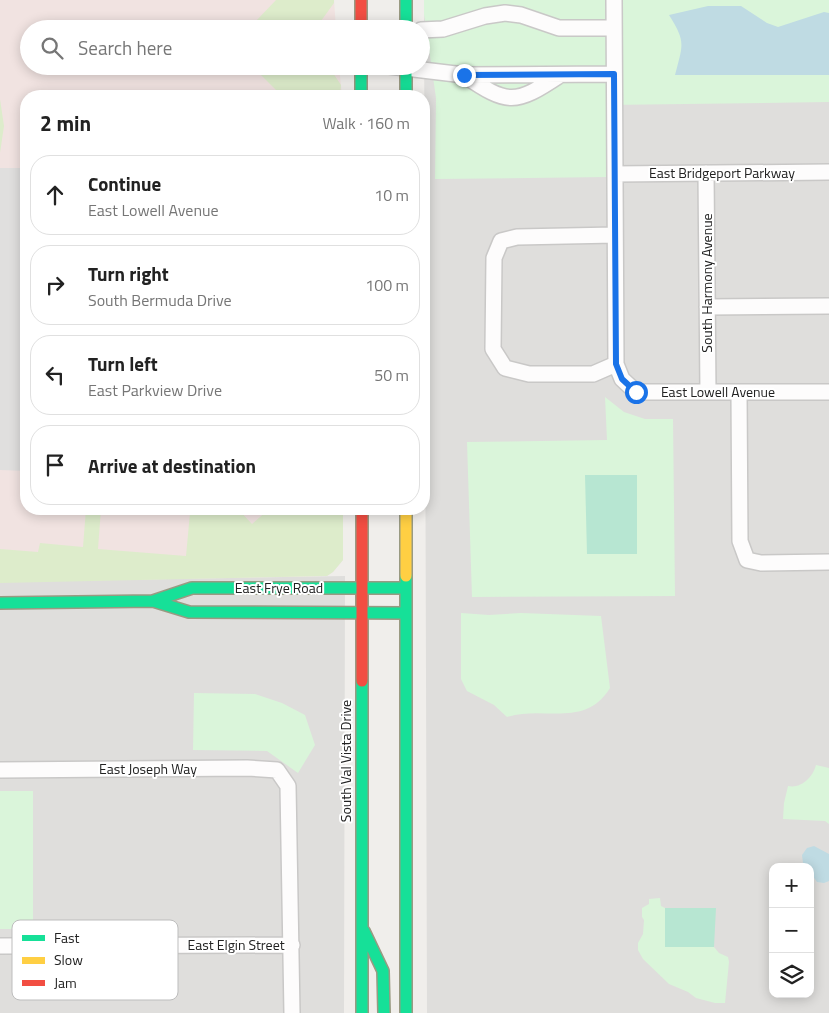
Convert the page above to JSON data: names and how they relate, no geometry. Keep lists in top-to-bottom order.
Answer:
{
  "streets": {
    "main road": ["East Frye Road", "South Val Vista Drive"],
    "street": [
      "East Bridgeport Parkway",
      "South Harmony Avenue",
      "East Lowell Avenue",
      "East Joseph Way",
      "East Elgin Street"
    ]
  },
  "crossings": [
    ["East Bridgeport Parkway", "South Harmony Avenue"],
    ["South Harmony Avenue", "East Lowell Avenue"],
    ["East Frye Road", "South Val Vista Drive"],
    ["East Joseph Way", "East Elgin Street"]
  ],
  "legend": ["Fast", "Slow", "Jam"],
  "page": {
    "search": "Search here",
    "heading": ["2 min", "Walk · 160 m"],
    "list": [
      ["Continue", "East Lowell Avenue", "10 m"],
      ["Turn right", "South Bermuda Drive", "100 m"],
      ["Turn left", "East Parkview Drive", "50 m"],
      "Arrive at destination"
    ],
    "map_buttons": ["+", "−"]
  }
}
